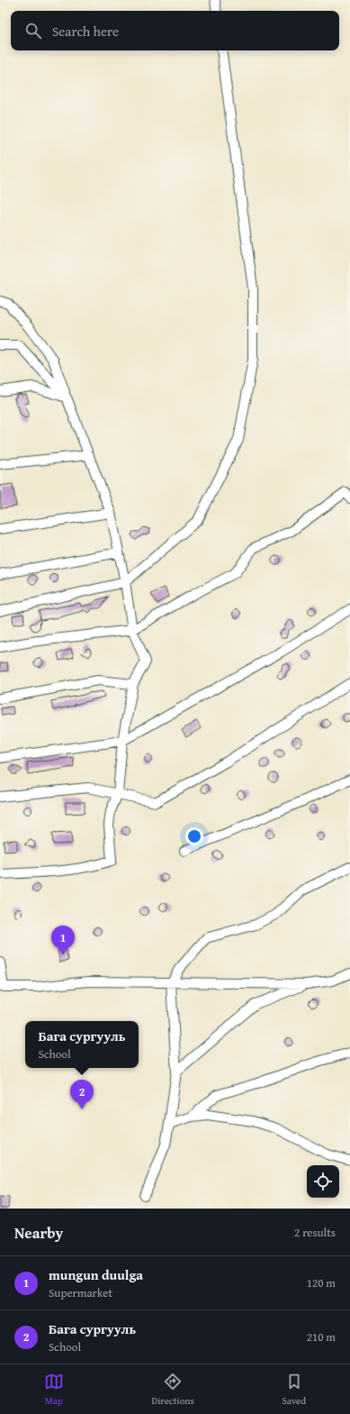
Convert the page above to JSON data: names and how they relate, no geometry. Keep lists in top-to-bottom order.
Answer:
{
  "page": {
    "search": "Search here",
    "pins": ["1", "2"],
    "popup": ["Бага сургууль", "School"],
    "heading": ["Nearby", "2 results"],
    "list": [
      {
        "mark": "1",
        "name": "mungun duulga",
        "note": "Supermarket",
        "value": "120 m"
      },
      {
        "mark": "2",
        "name": "Бага сургууль",
        "note": "School",
        "value": "210 m"
      }
    ],
    "nav": ["Map", "Directions", "Saved"]
  }
}
